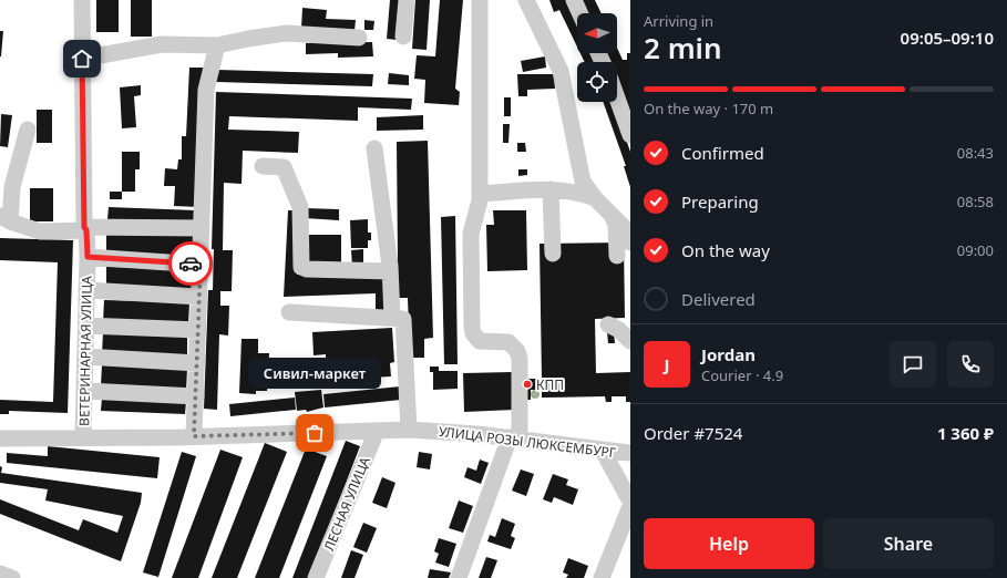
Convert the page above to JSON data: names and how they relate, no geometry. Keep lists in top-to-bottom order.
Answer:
{
  "streets": {
    "street": ["ВЕТЕРИНАРНАЯ УЛИЦА", "УЛИЦА РОЗЫ ЛЮКСЕМБУРГ", "ЛЕСНАЯ УЛИЦА"]
  },
  "crossings": [
    ["ВЕТЕРИНАРНАЯ УЛИЦА", "УЛИЦА РОЗЫ ЛЮКСЕМБУРГ"],
    ["УЛИЦА РОЗЫ ЛЮКСЕМБУРГ", "ЛЕСНАЯ УЛИЦА"]
  ],
  "places": ["КПП", "Сивил-маркет"],
  "north": "left",
  "page": {
    "heading": ["2 min", "Arriving in", "09:05–09:10"],
    "panel": [
      "Jordan",
      "Courier · 4.9",
      "Order #7524",
      "1 360 ₽"
    ],
    "bar": "On the way · 170 m",
    "list": [
      ["Confirmed", "08:43"],
      ["Preparing", "08:58"],
      ["On the way", "09:00"],
      "Delivered"
    ],
    "round": "J",
    "bubble": "Сивил-маркет",
    "buttons": ["Help", "Share"]
  }
}
